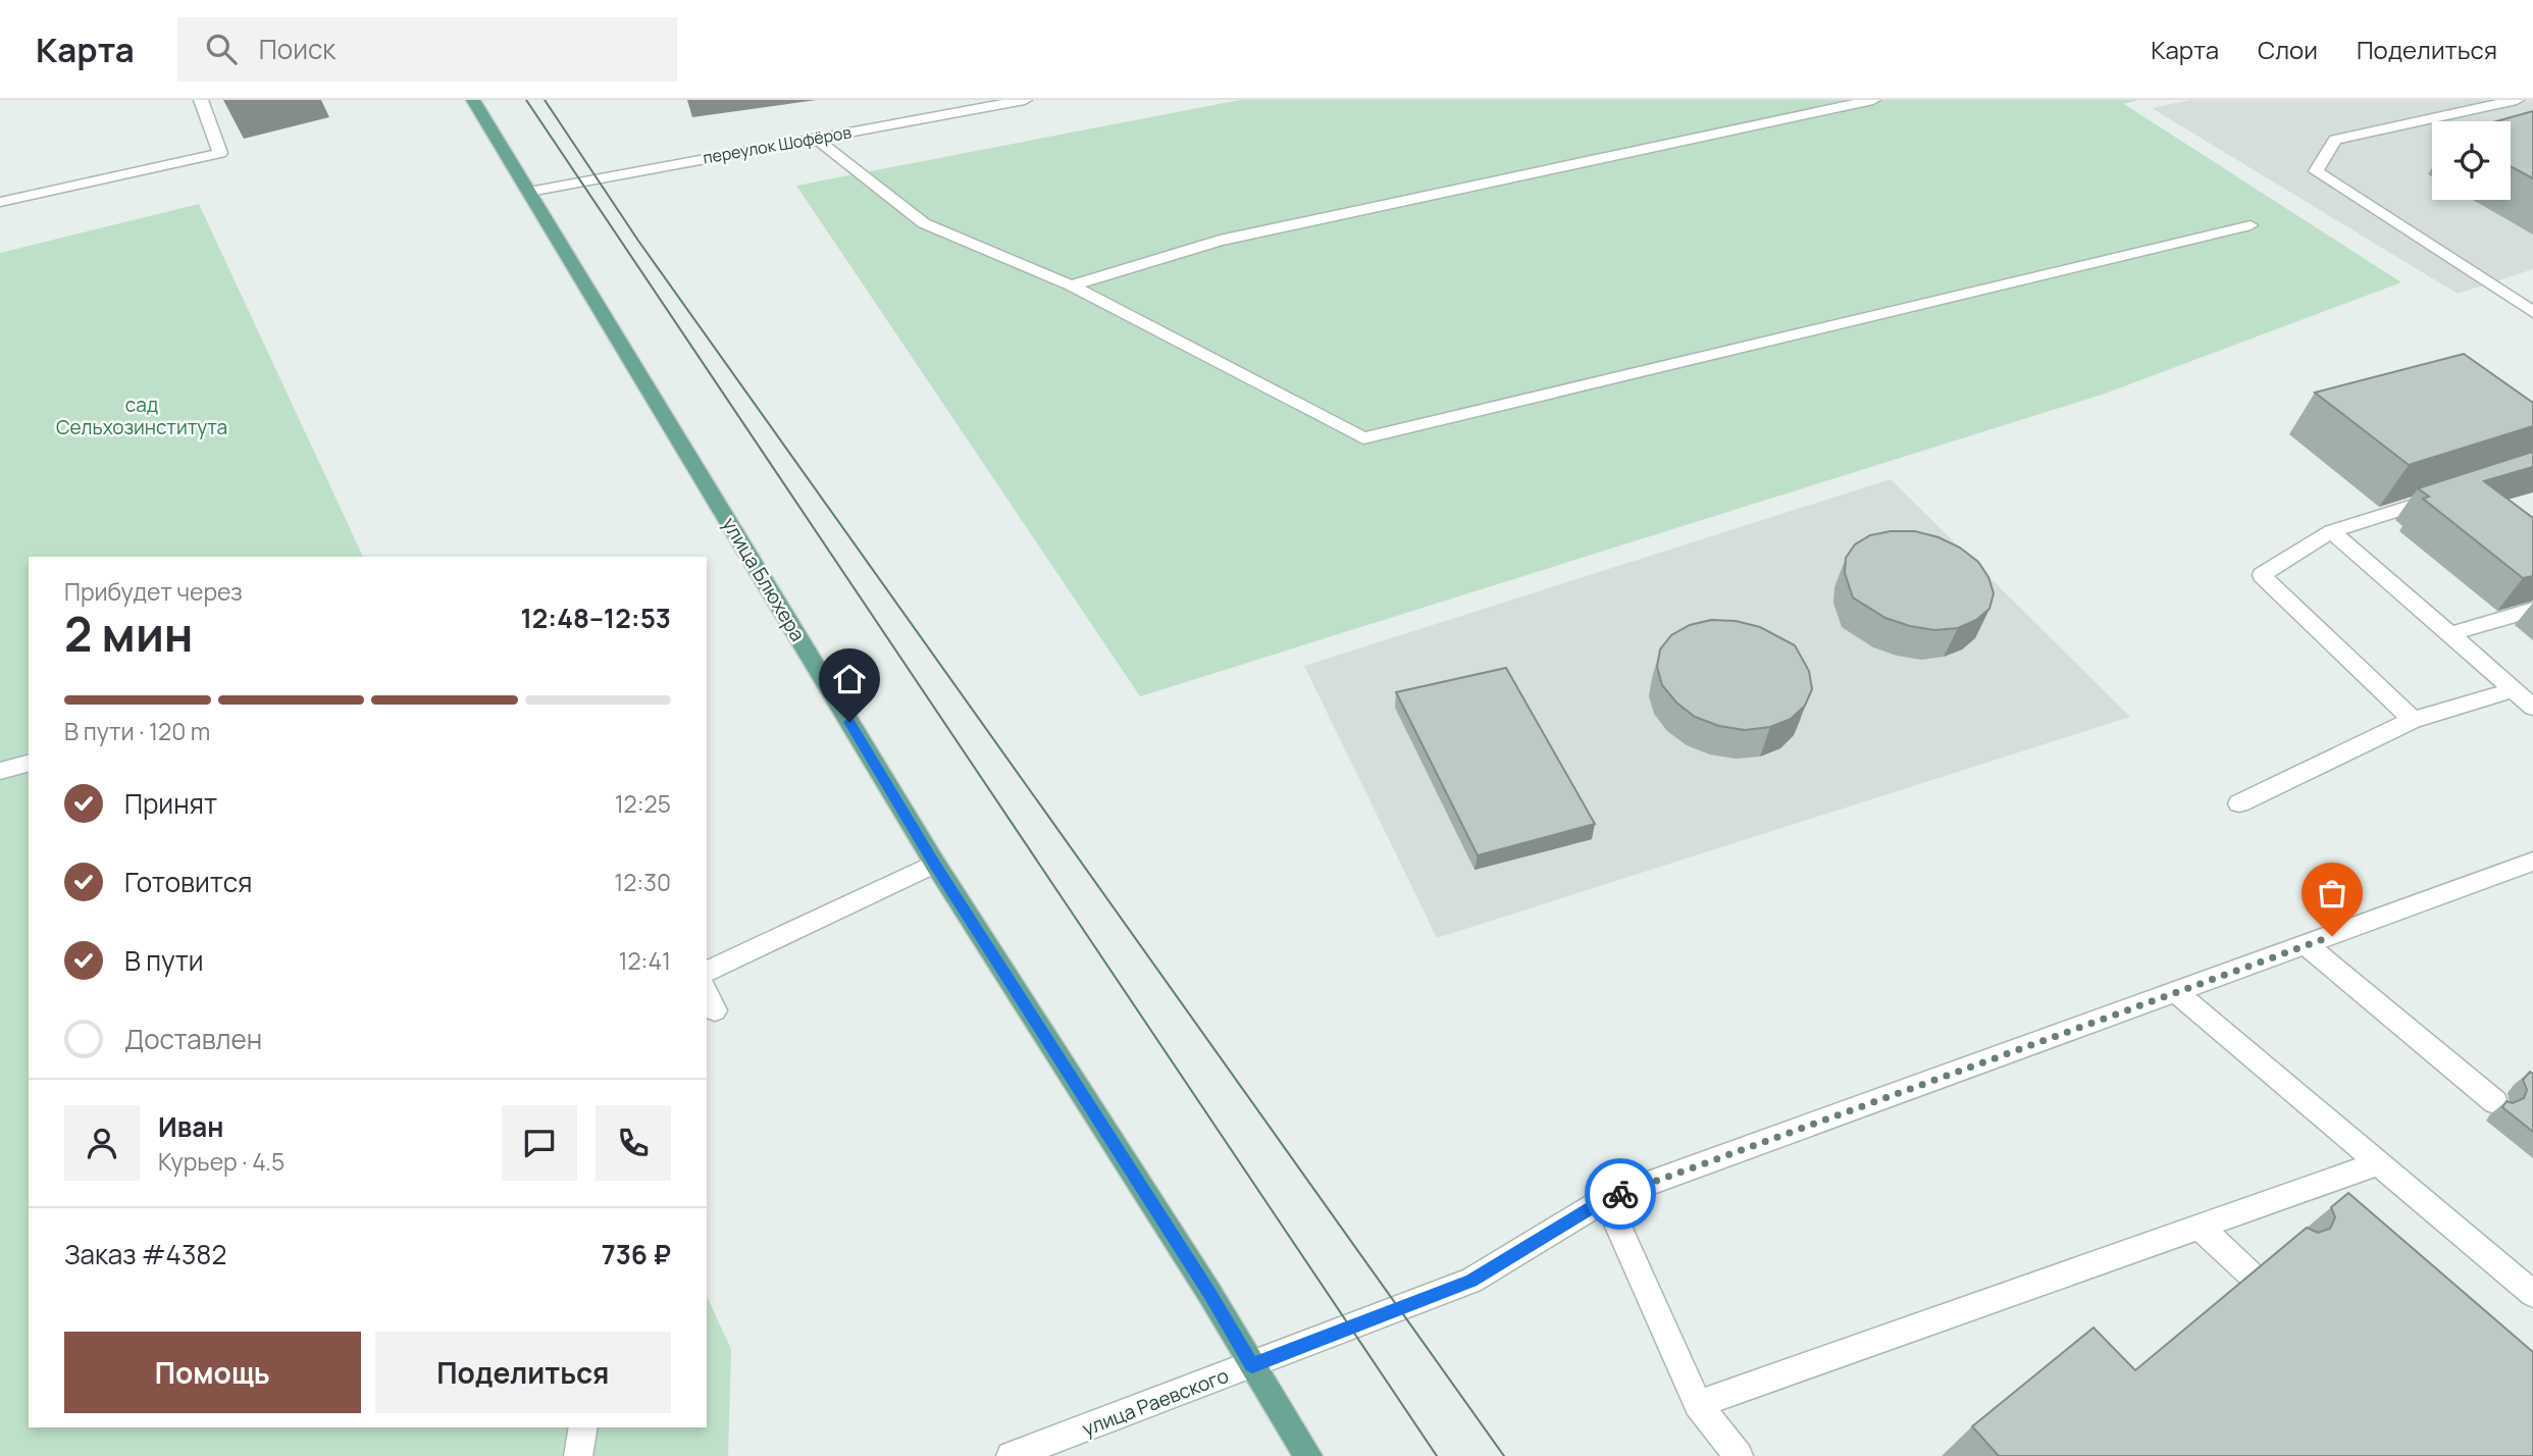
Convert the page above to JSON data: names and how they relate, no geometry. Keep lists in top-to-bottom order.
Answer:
{
  "streets": {
    "main road": ["улица Блюхера"],
    "street": ["переулок Шофёров", "улица Раевского"]
  },
  "crossings": [
    ["переулок Шофёров", "улица Блюхера"],
    ["улица Блюхера", "улица Раевского"]
  ],
  "parks": ["сад Сельхозинститута"],
  "page": {
    "header": "Карта",
    "search": "Поиск",
    "nav": ["Карта", "Слои", "Поделиться"],
    "heading": ["2 мин", "Прибудет через", "12:48–12:53"],
    "panel": [
      "Иван",
      "Курьер · 4.5",
      "Заказ #4382",
      "736 ₽"
    ],
    "bar": "В пути · 120 m",
    "list": [
      ["Принят", "12:25"],
      ["Готовится", "12:30"],
      ["В пути", "12:41"],
      "Доставлен"
    ],
    "buttons": ["Помощь", "Поделиться"]
  }
}
